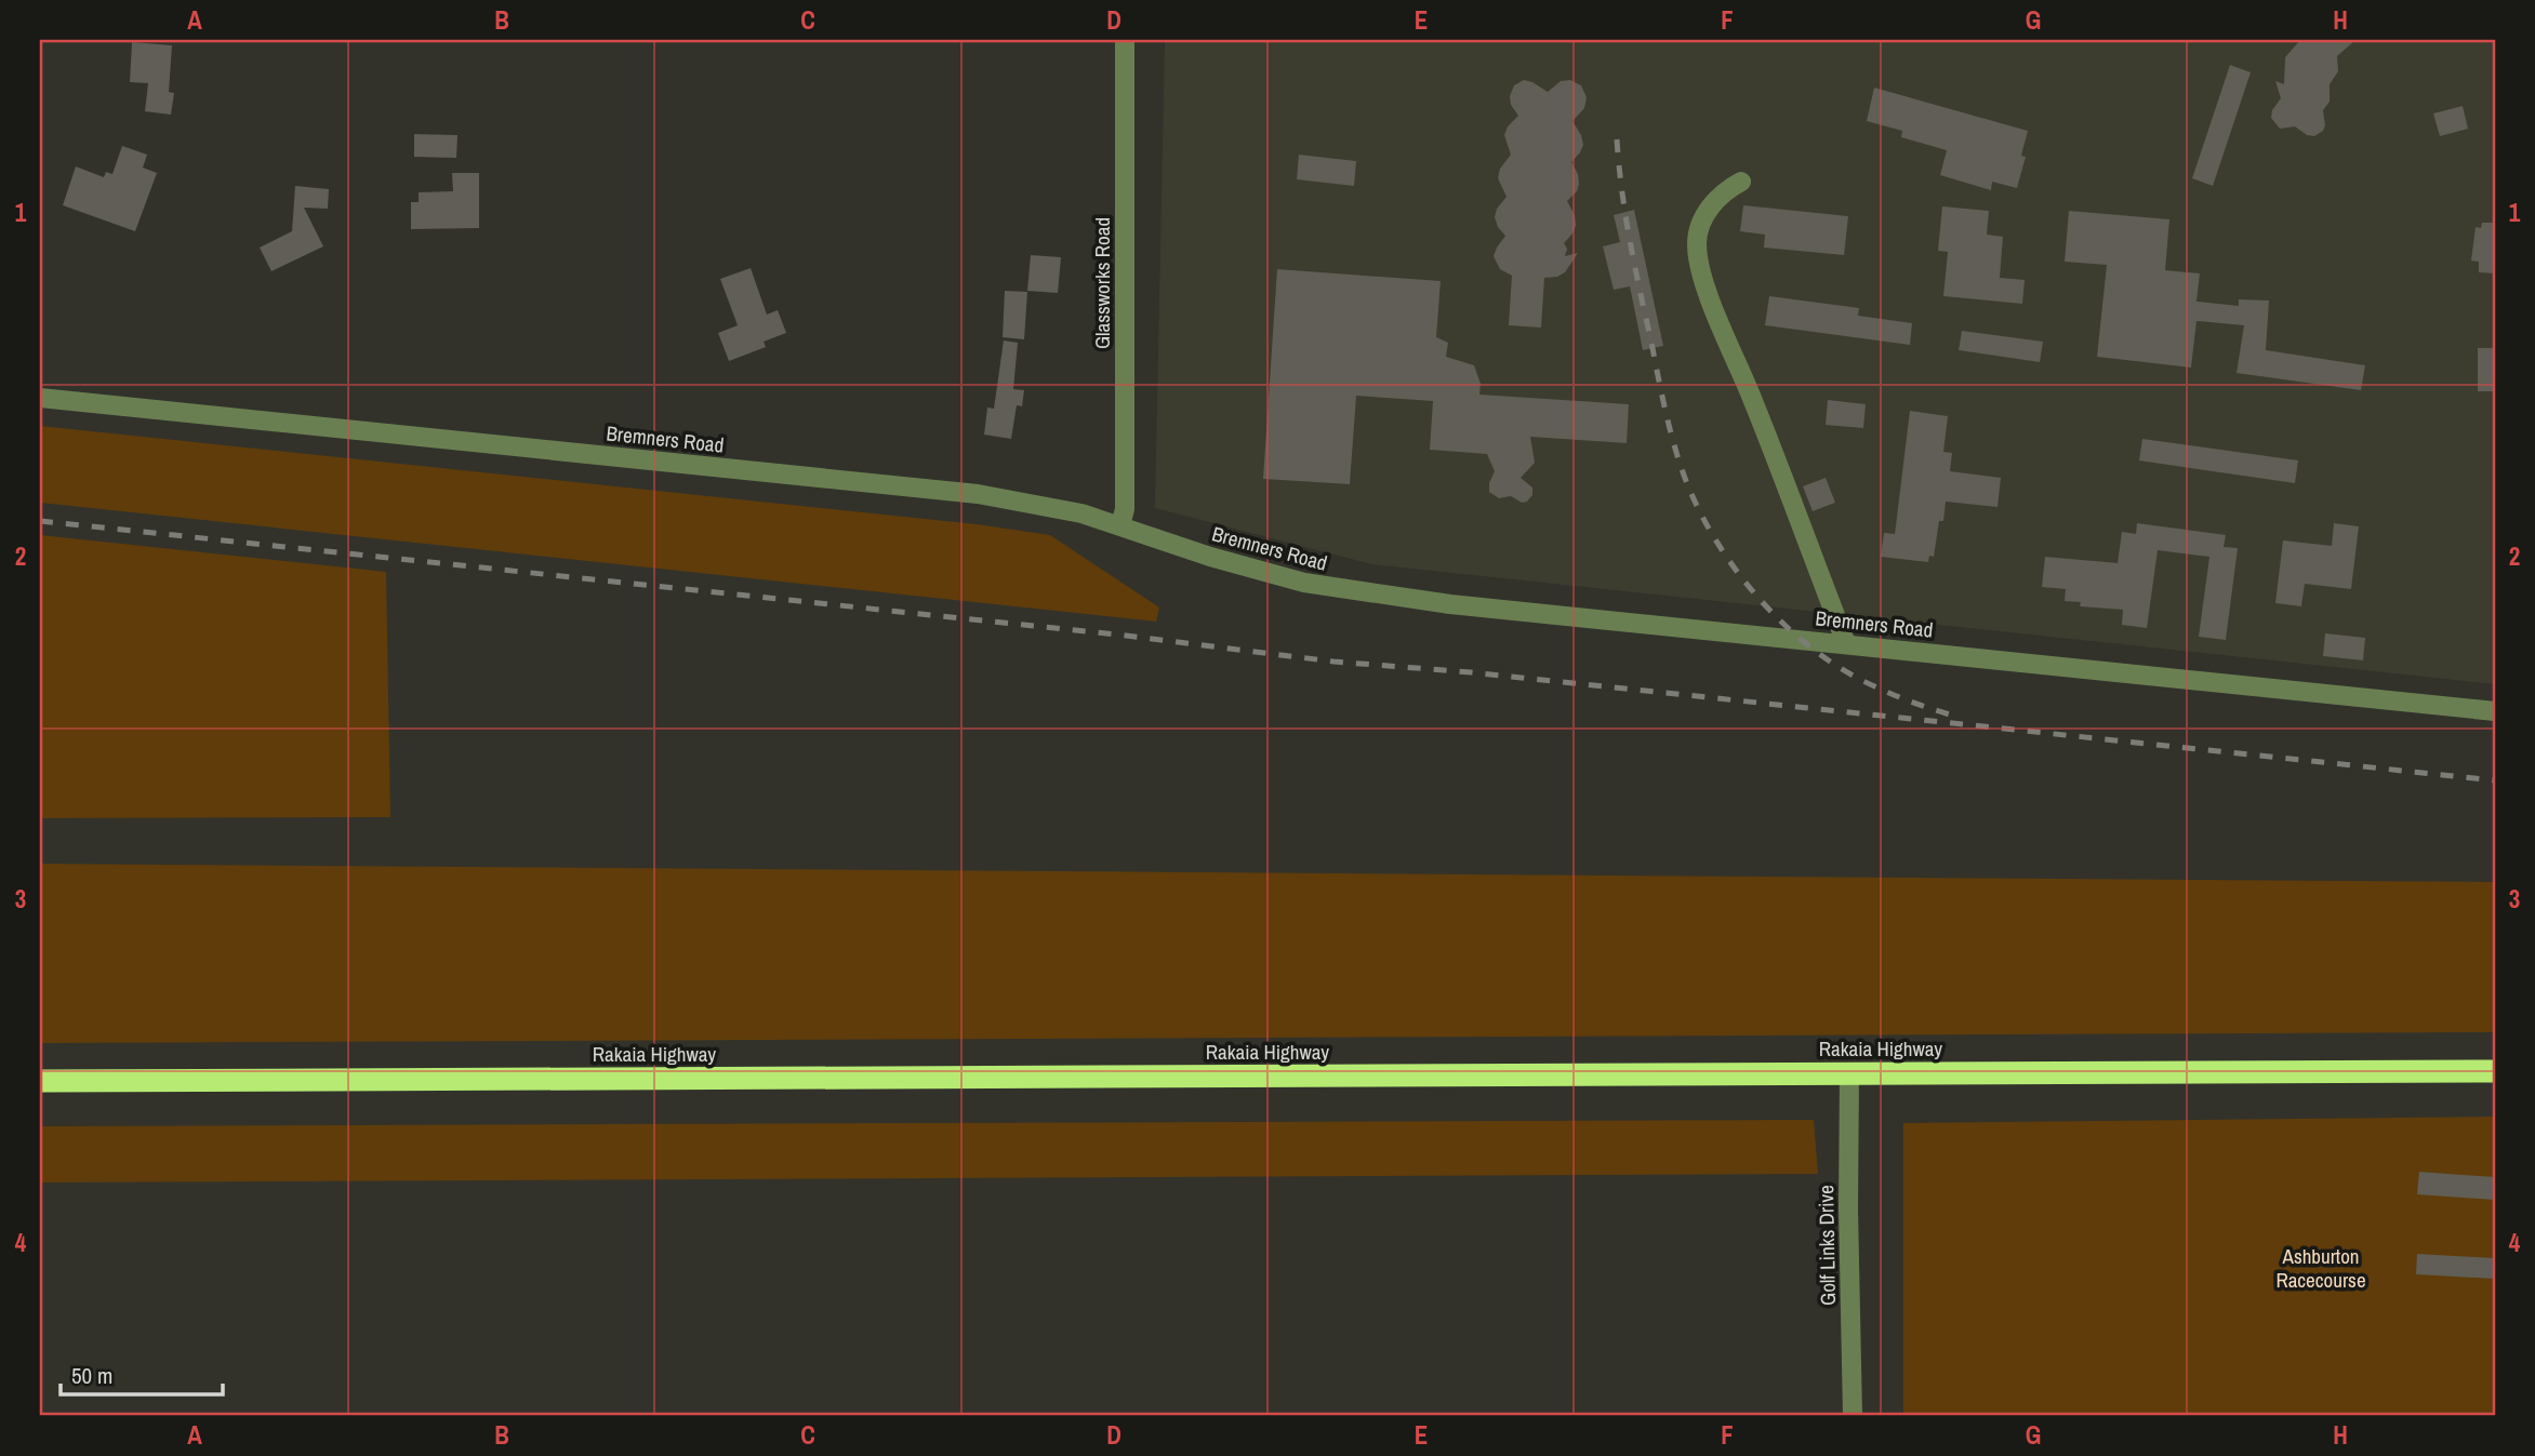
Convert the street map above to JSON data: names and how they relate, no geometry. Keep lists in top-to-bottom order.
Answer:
{
  "streets": {
    "highway": ["Rakaia Highway"],
    "street": ["Glassworks Road", "Bremners Road", "Golf Links Drive"]
  },
  "crossings": [
    ["Glassworks Road", "Bremners Road"],
    ["Rakaia Highway", "Golf Links Drive"]
  ],
  "parks": ["Ashburton Racecourse"],
  "scale_bar": "50 m",
  "grid": {
    "columns": [
      "A",
      "B",
      "C",
      "D",
      "E",
      "F",
      "G",
      "H"
    ],
    "rows": [
      "1",
      "2",
      "3",
      "4"
    ]
  }
}
